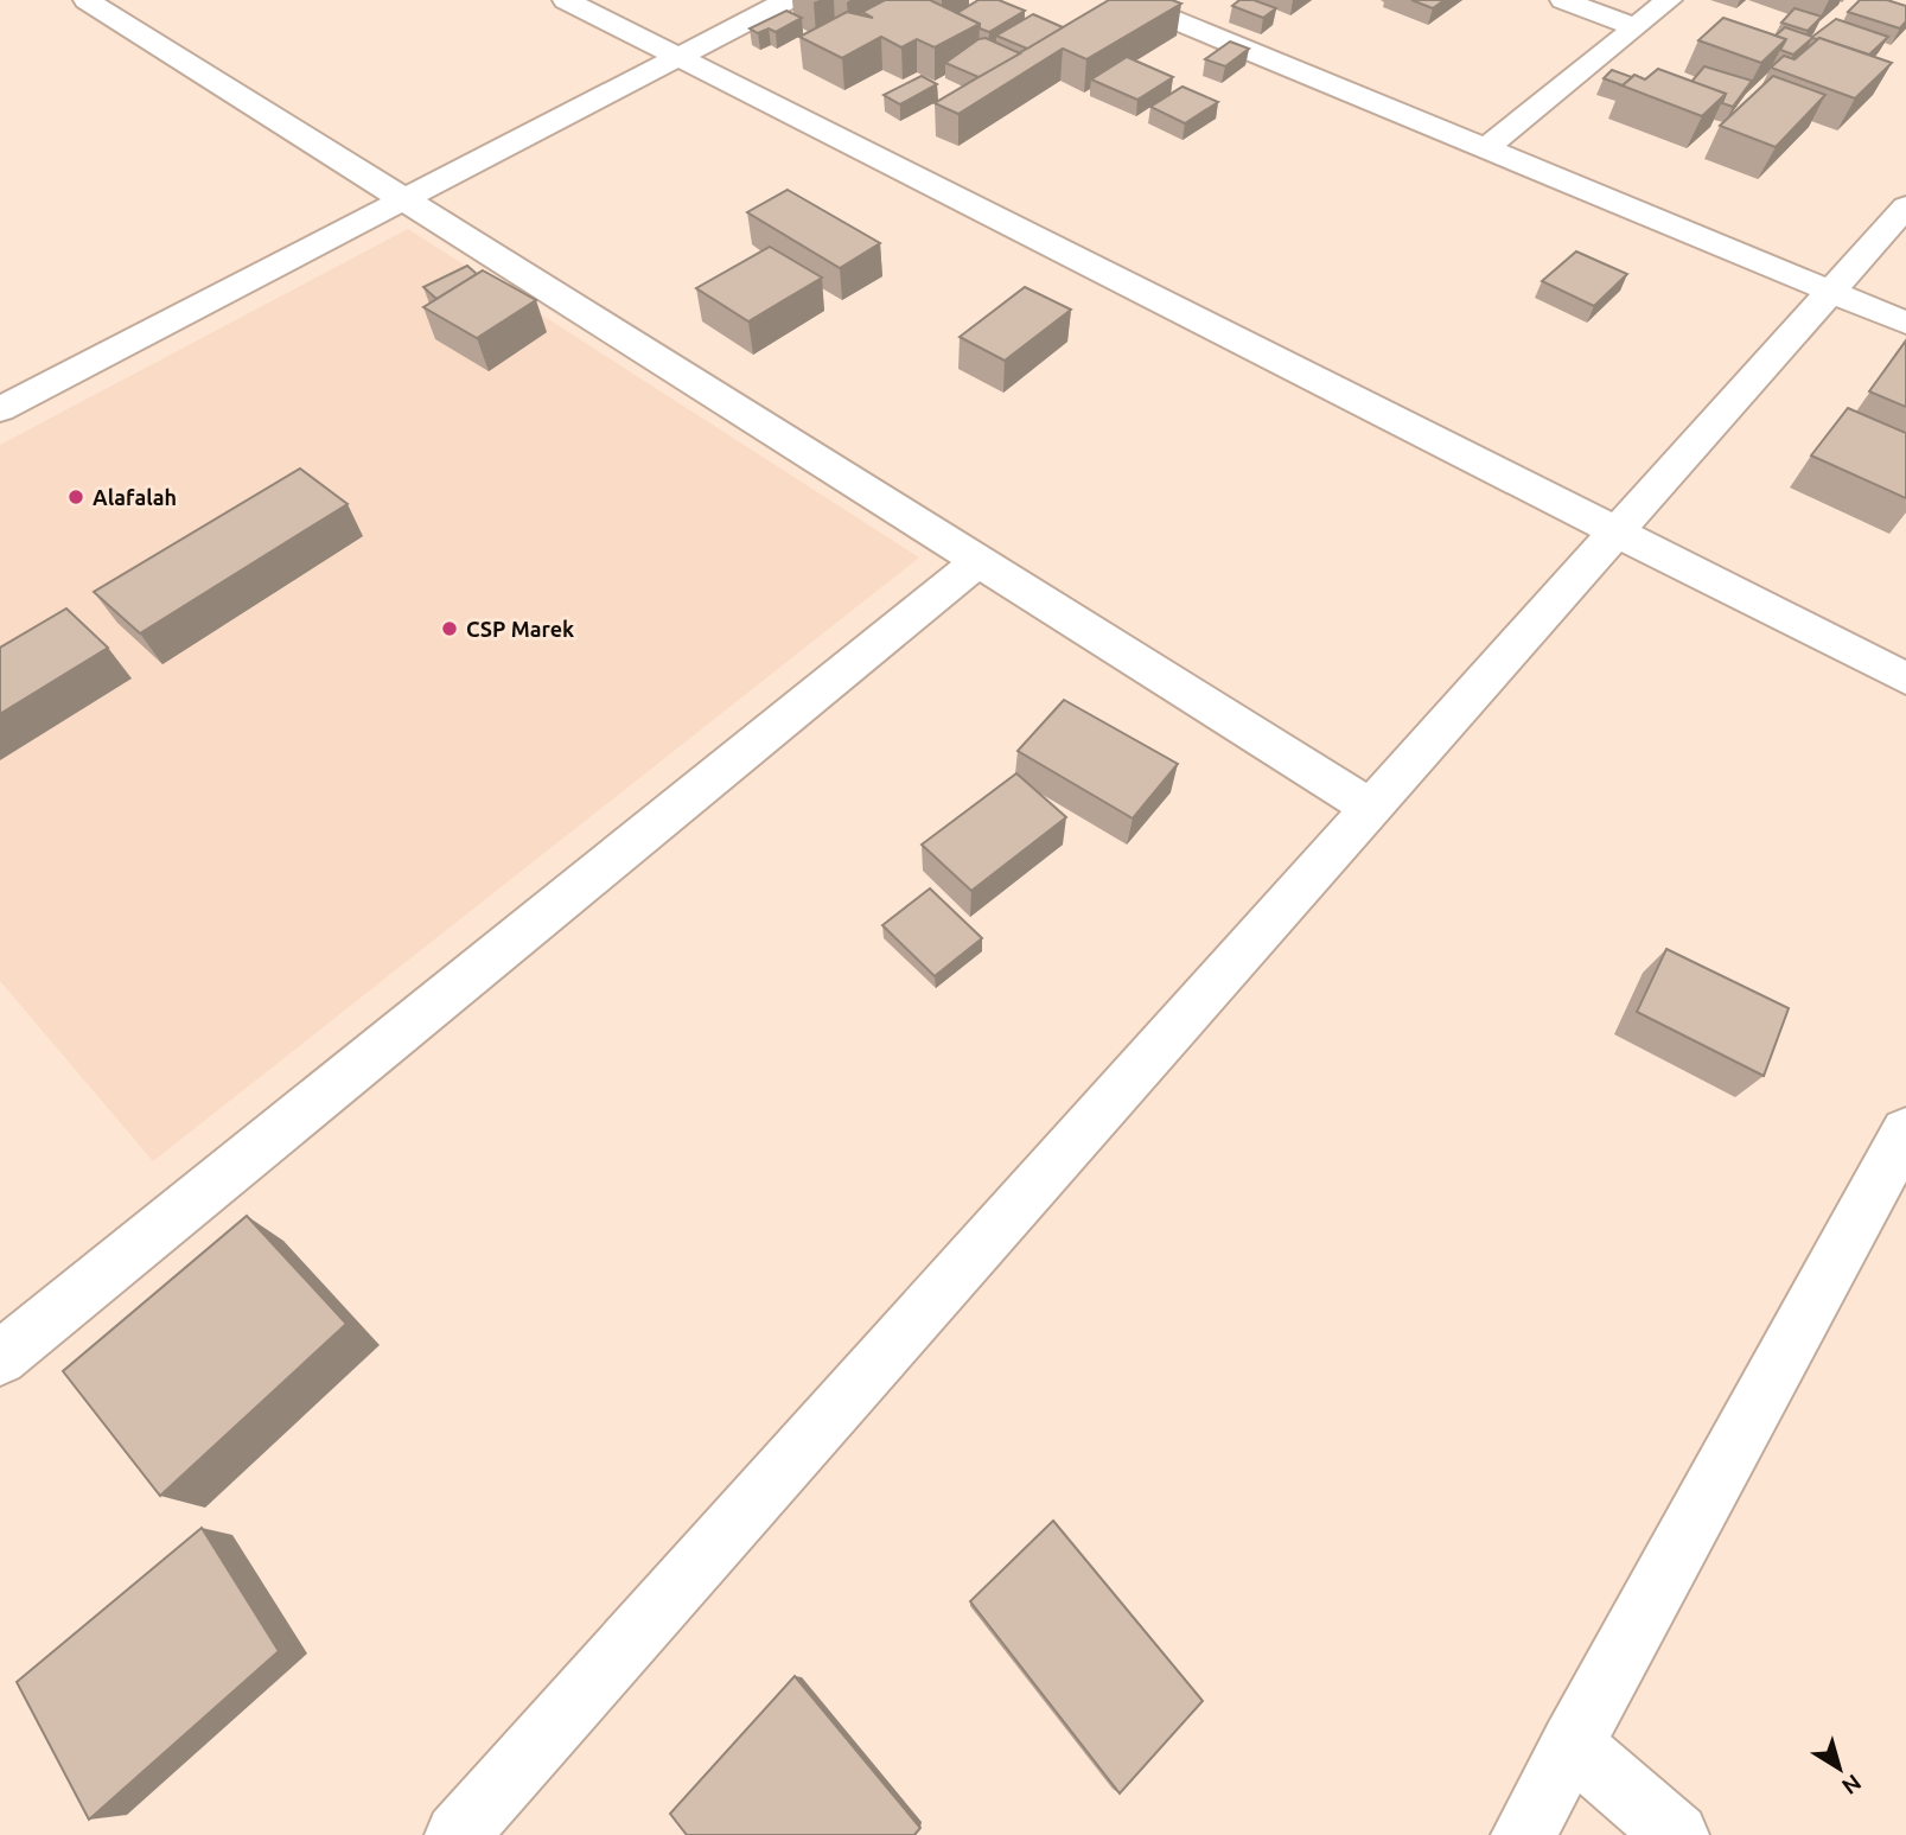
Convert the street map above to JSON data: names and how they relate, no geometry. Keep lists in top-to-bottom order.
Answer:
{
  "places": ["Alafalah", "CSP Marek"],
  "north": "bottom right"
}
